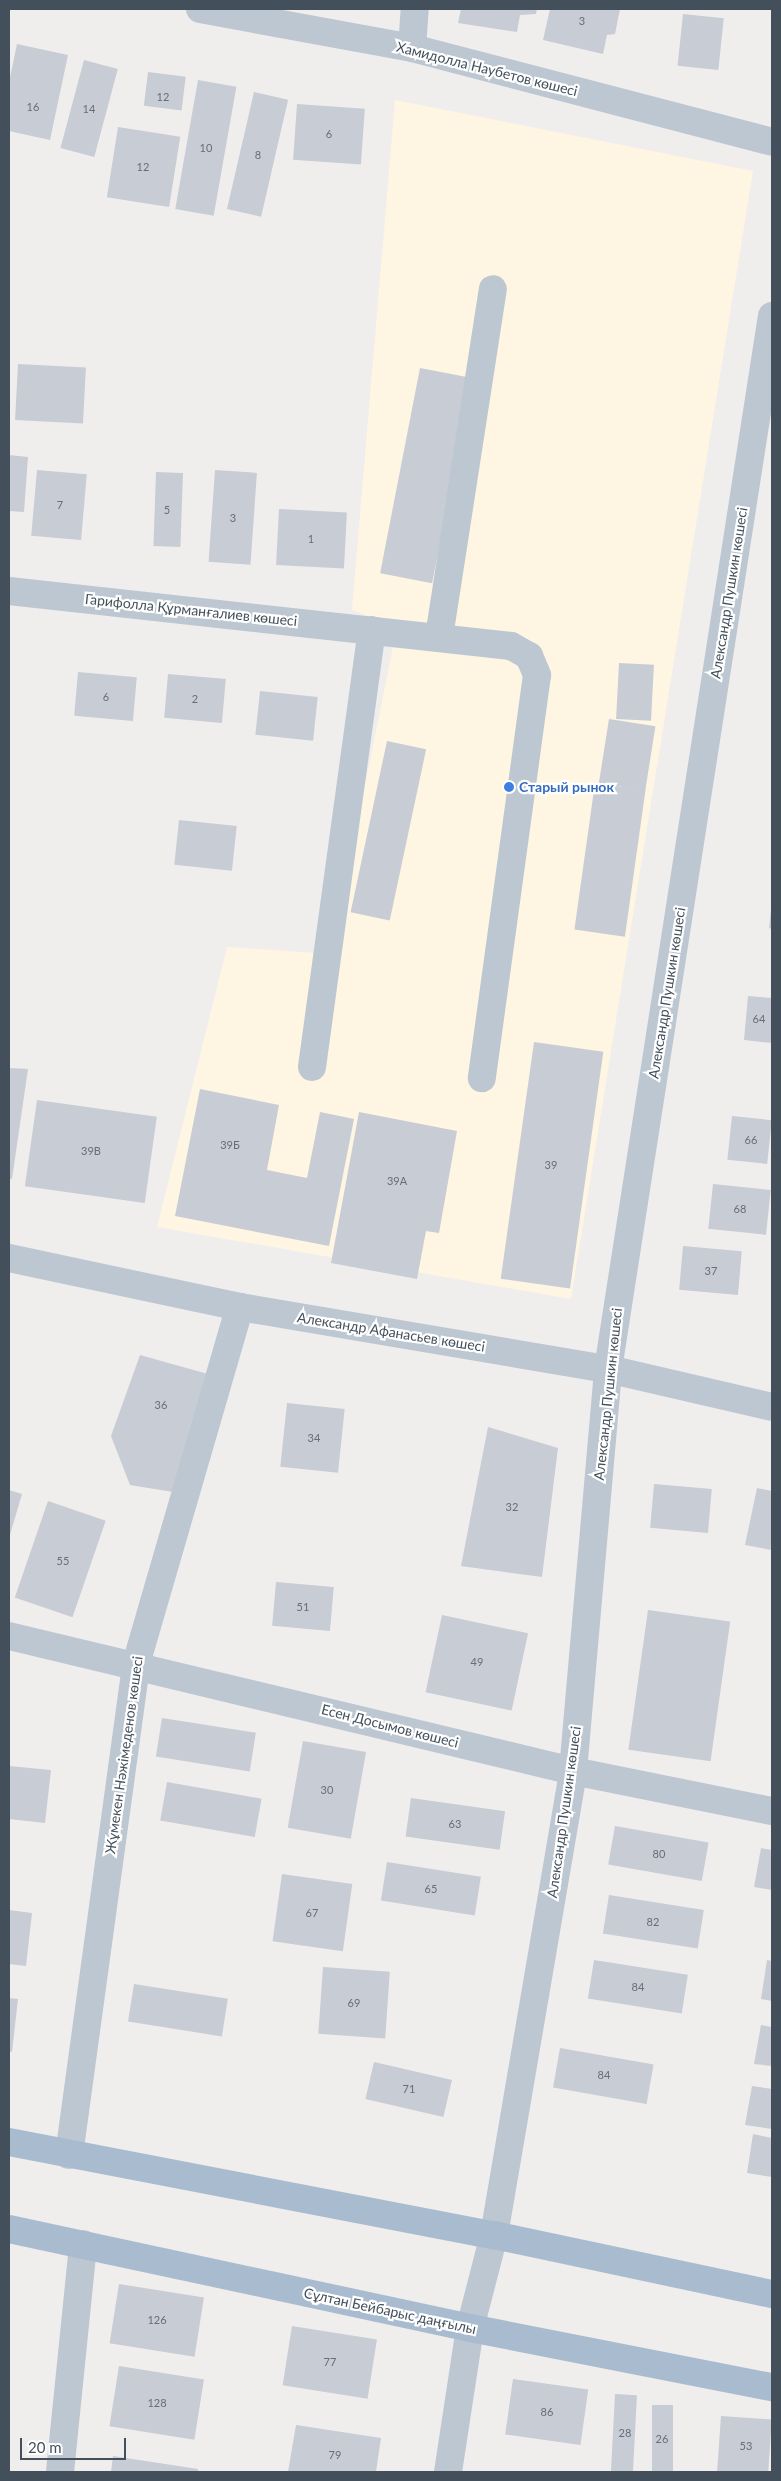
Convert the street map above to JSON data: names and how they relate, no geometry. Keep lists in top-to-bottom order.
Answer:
{
  "streets": {
    "main road": ["Сұлтан Бейбарыс даңғылы"],
    "street": [
      "Хамидолла Наубетов көшесі",
      "Александр Пушкин көшесі",
      "Гарифолла Құрманғалиев көшесі",
      "Александр Афанасьев көшесі",
      "Есен Досымов көшесі",
      "Жұмекен Нәжімеденов көшесі"
    ]
  },
  "crossings": [
    ["Александр Пушкин көшесі", "Александр Афанасьев көшесі"],
    ["Александр Пушкин көшесі", "Есен Досымов көшесі"],
    ["Александр Пушкин көшесі", "Сұлтан Бейбарыс даңғылы"],
    ["Александр Афанасьев көшесі", "Жұмекен Нәжімеденов көшесі"],
    ["Есен Досымов көшесі", "Жұмекен Нәжімеденов көшесі"]
  ],
  "places": ["Старый рынок"],
  "house_numbers": [
    "3",
    "12",
    "16",
    "14",
    "6",
    "10",
    "8",
    "12",
    "7",
    "5",
    "3",
    "1",
    "6",
    "2",
    "64",
    "66",
    "39Б",
    "39В",
    "39",
    "39А",
    "68",
    "37",
    "36",
    "34",
    "32",
    "55",
    "51",
    "49",
    "30",
    "63",
    "80",
    "65",
    "67",
    "82",
    "84",
    "69",
    "84",
    "71",
    "126",
    "77",
    "128",
    "86",
    "28",
    "26",
    "53",
    "79"
  ],
  "scale_bar": "20 m"
}
